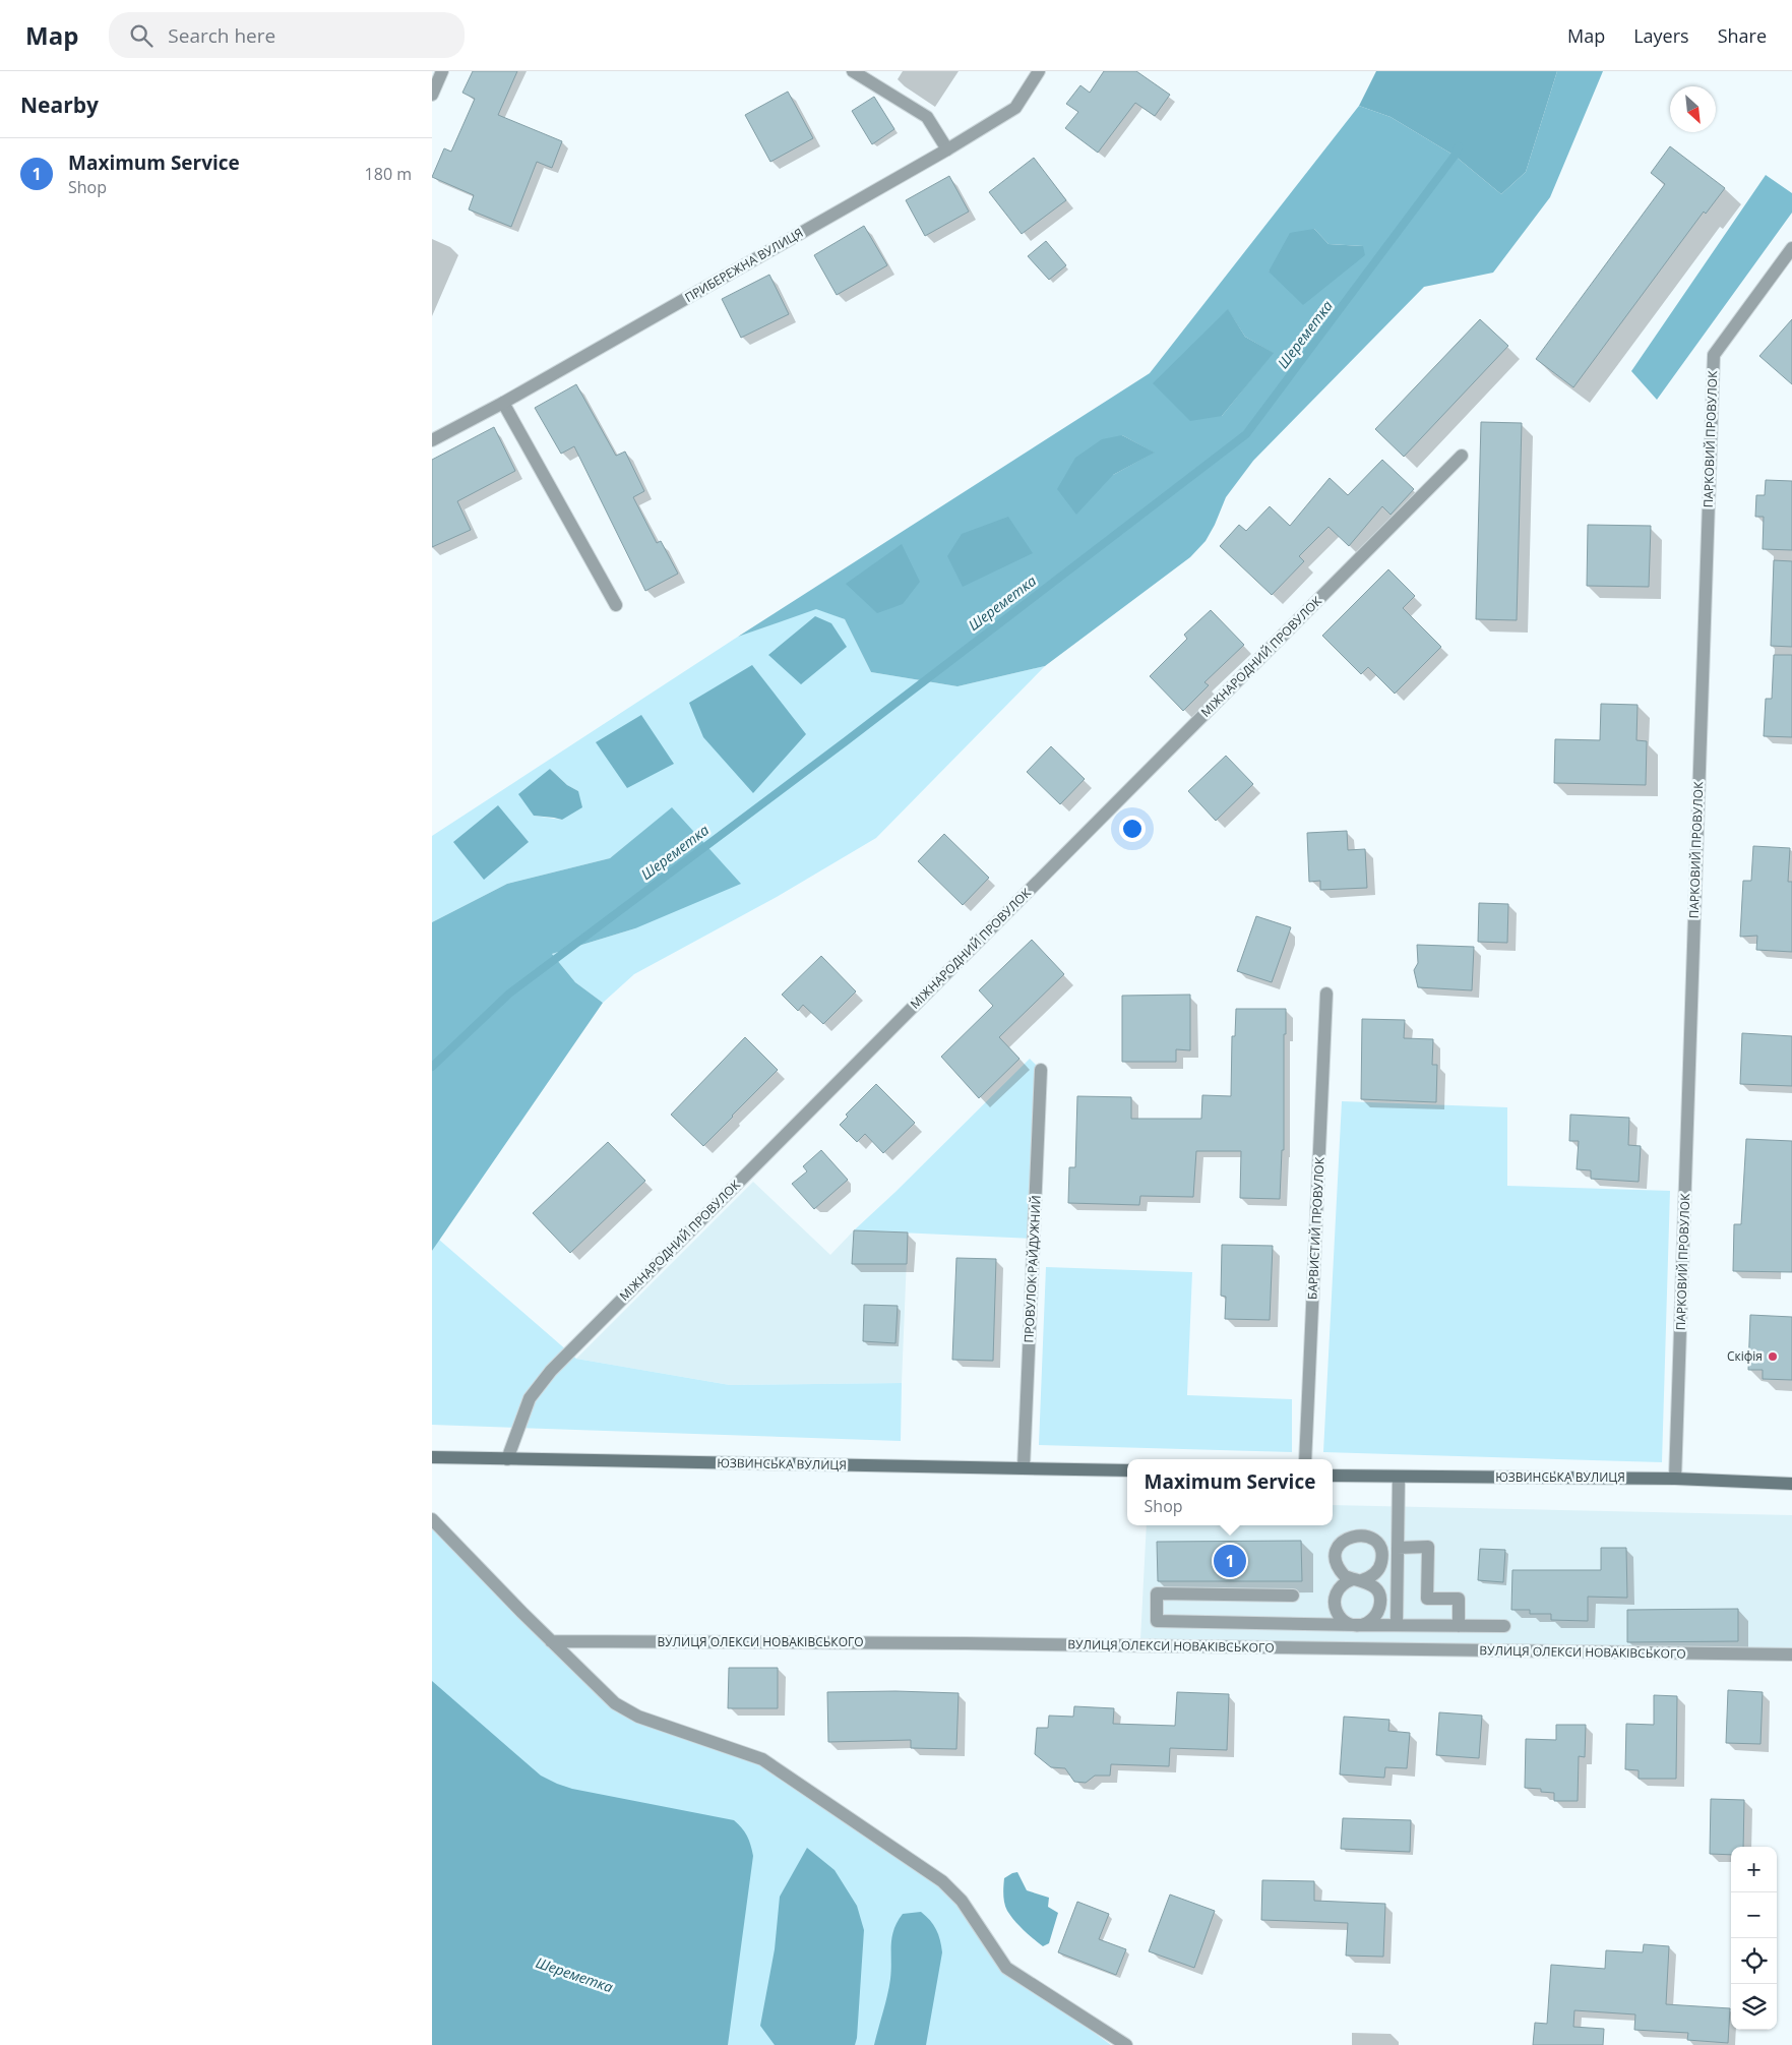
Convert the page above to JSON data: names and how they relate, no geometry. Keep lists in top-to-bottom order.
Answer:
{
  "streets": {
    "main road": ["ЮЗВИНСЬКА ВУЛИЦЯ"],
    "street": [
      "ПРИБЕРЕЖНА ВУЛИЦЯ",
      "ПАРКОВИЙ ПРОВУЛОК",
      "МІЖНАРОДНИЙ ПРОВУЛОК",
      "БАРВИСТИЙ ПРОВУЛОК",
      "ПРОВУЛОК РАЙДУЖНИЙ",
      "ВУЛИЦЯ ОЛЕКСИ НОВАКІВСЬКОГО"
    ]
  },
  "crossings": [
    ["ПАРКОВИЙ ПРОВУЛОК", "ЮЗВИНСЬКА ВУЛИЦЯ"],
    ["МІЖНАРОДНИЙ ПРОВУЛОК", "ЮЗВИНСЬКА ВУЛИЦЯ"],
    ["ПРОВУЛОК РАЙДУЖНИЙ", "ЮЗВИНСЬКА ВУЛИЦЯ"]
  ],
  "water": ["Шереметка"],
  "places": ["Скіфія"],
  "north": "bottom right",
  "page": {
    "header": "Map",
    "search": "Search here",
    "nav": ["Map", "Layers", "Share"],
    "heading": "Nearby",
    "list": [
      {
        "mark": "1",
        "name": "Maximum Service",
        "note": "Shop",
        "value": "180 m"
      }
    ],
    "popup": ["Maximum Service", "Shop"],
    "pins": "1",
    "map_buttons": ["+", "−"]
  }
}
